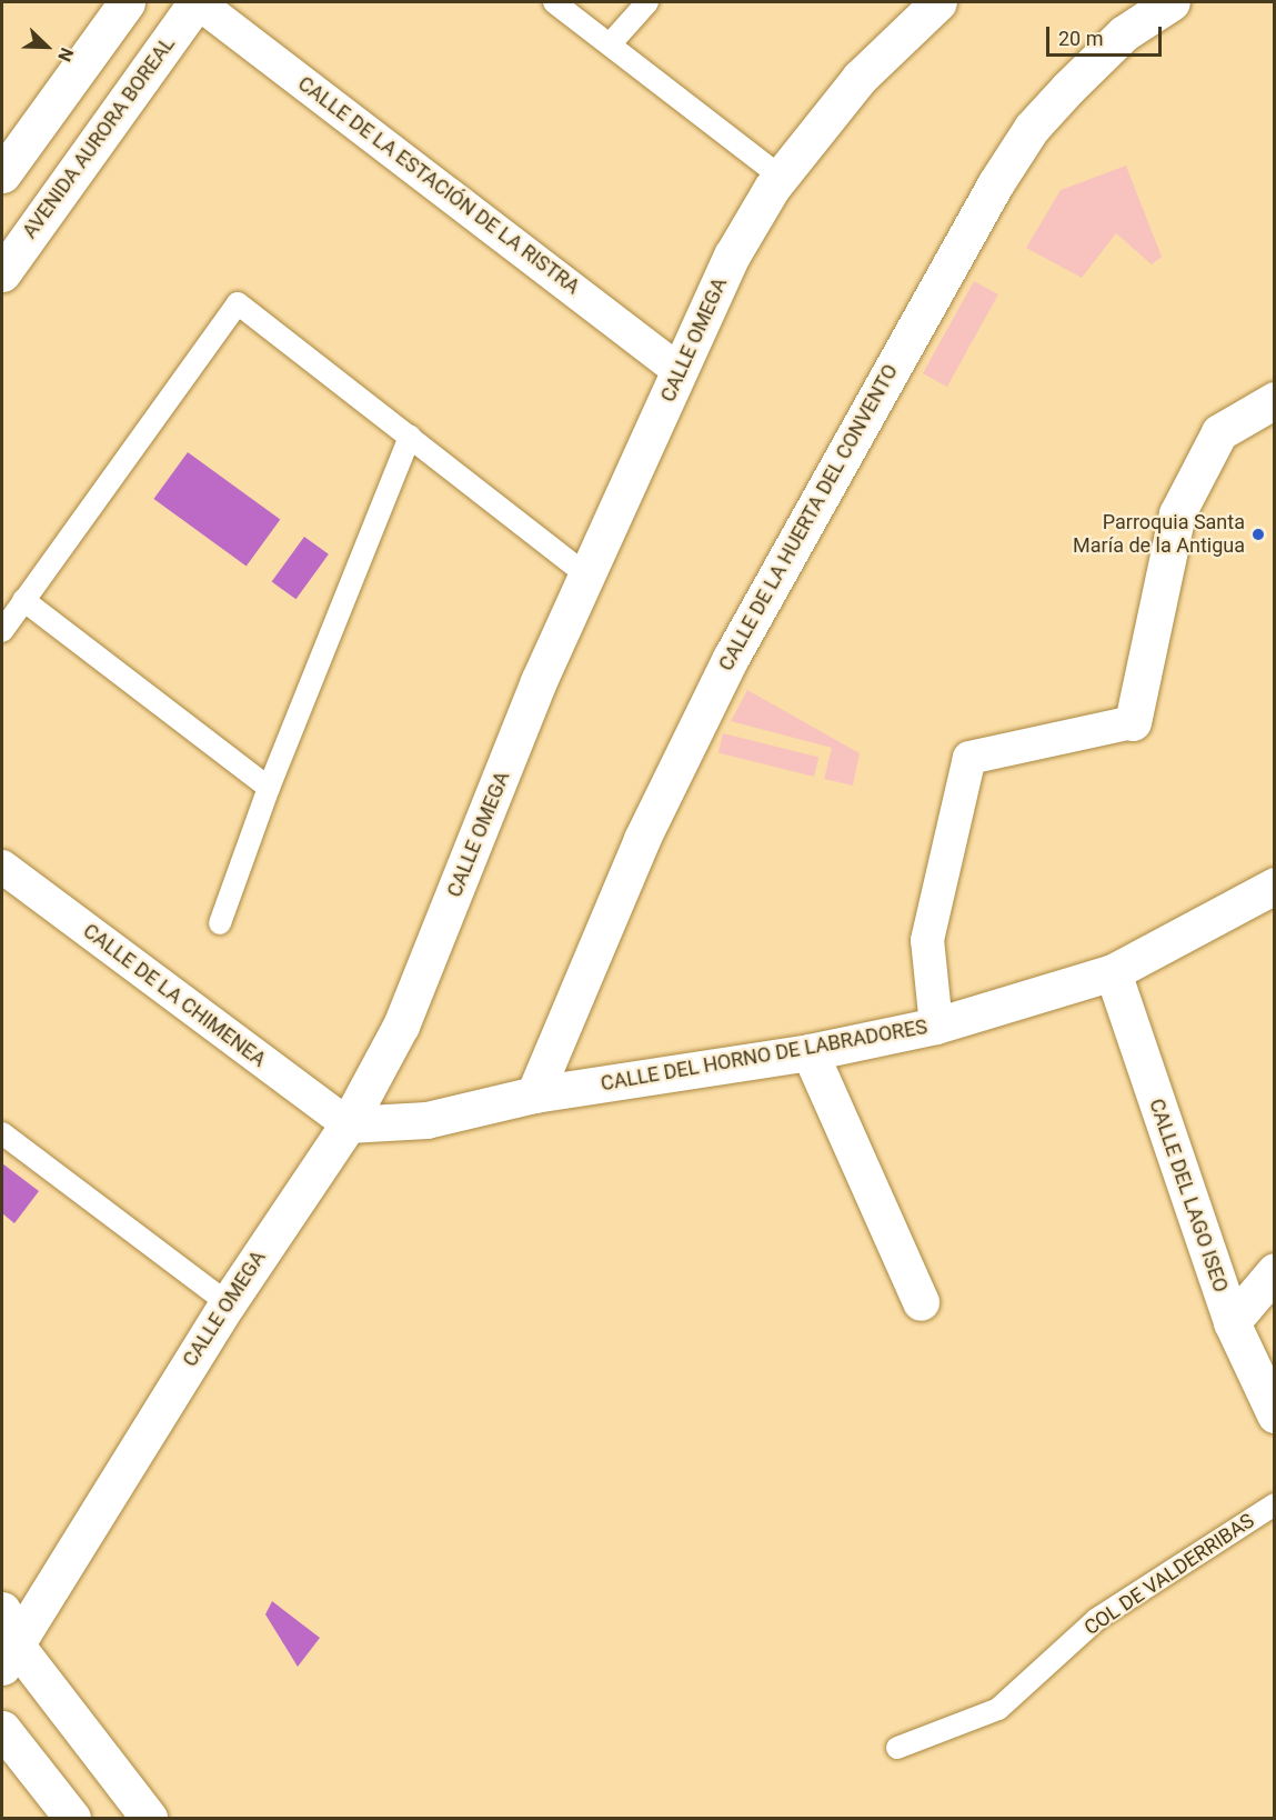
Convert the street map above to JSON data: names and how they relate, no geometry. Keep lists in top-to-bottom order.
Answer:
{
  "streets": {
    "street": [
      "AVENIDA AURORA BOREAL",
      "CALLE DE LA ESTACIÓN DE LA RISTRA",
      "CALLE OMEGA",
      "CALLE DE LA HUERTA DEL CONVENTO",
      "CALLE DE LA CHIMENEA",
      "CALLE DEL HORNO DE LABRADORES",
      "CALLE DEL LAGO ISEO"
    ],
    "lane": ["COL DE VALDERRIBAS"]
  },
  "crossings": [
    ["AVENIDA AURORA BOREAL", "CALLE DE LA ESTACIÓN DE LA RISTRA"],
    ["CALLE DE LA ESTACIÓN DE LA RISTRA", "CALLE OMEGA"],
    ["CALLE OMEGA", "CALLE DE LA CHIMENEA"],
    ["CALLE OMEGA", "CALLE DEL HORNO DE LABRADORES"],
    ["CALLE DE LA HUERTA DEL CONVENTO", "CALLE DEL HORNO DE LABRADORES"],
    ["CALLE DE LA CHIMENEA", "CALLE DEL HORNO DE LABRADORES"],
    ["CALLE DEL HORNO DE LABRADORES", "CALLE DEL LAGO ISEO"]
  ],
  "places": ["Parroquia Santa María de la Antigua"],
  "scale_bar": "20 m",
  "north": "bottom right"
}
